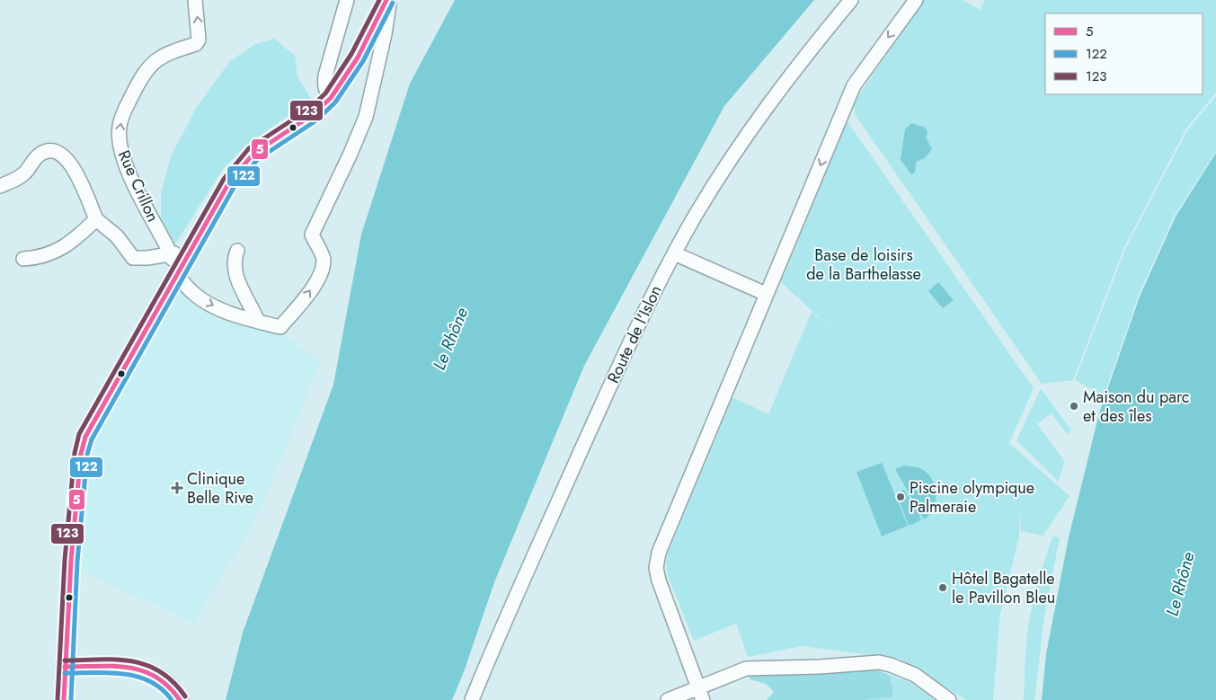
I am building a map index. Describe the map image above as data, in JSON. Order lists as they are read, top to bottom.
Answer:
{
  "streets": {
    "street": ["Rue Crillon", "Route de l'Islon"]
  },
  "one_way": ["Rue Crillon"],
  "water": ["Le Rhône"],
  "parks": ["Base de loisirs de la Barthelasse"],
  "places": {
    "other": ["Maison du parc et des îles", "Piscine olympique Palmeraie", "Hôtel Bagatelle le Pavillon Bleu"],
    "health": ["Clinique Belle Rive"]
  },
  "lines": ["transit line 5", "transit line 123", "transit line 122"],
  "legend": ["5", "122", "123"]
}
